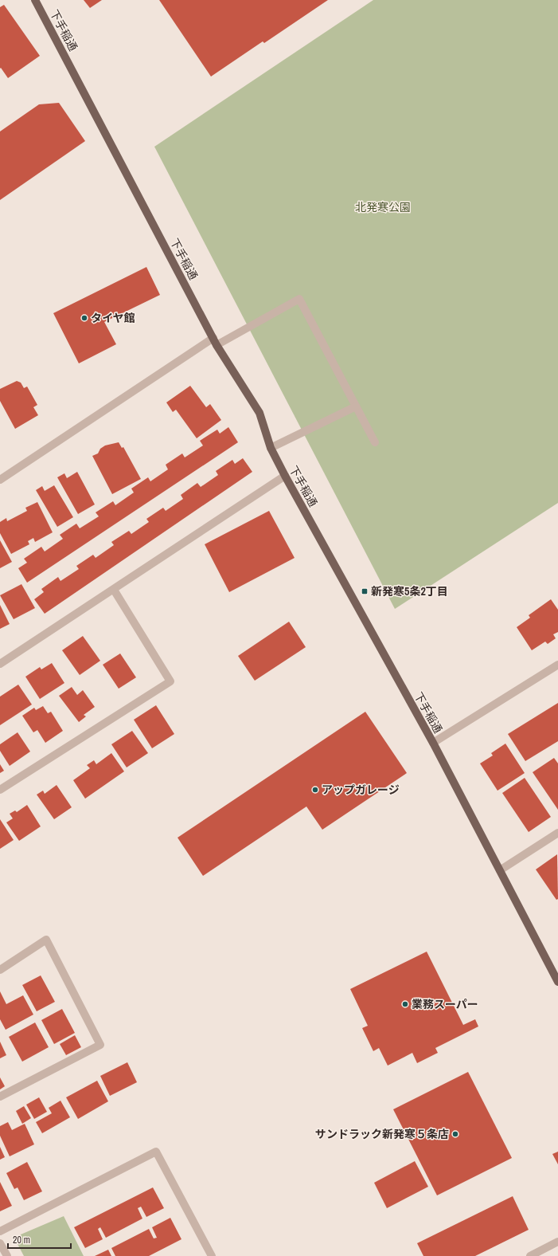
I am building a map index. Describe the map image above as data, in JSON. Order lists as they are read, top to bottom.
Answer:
{
  "streets": {
    "main road": ["下手稲通"]
  },
  "parks": ["北発寒公園"],
  "places": {
    "other": [
      "タイヤ館",
      "アップガレージ",
      "業務スーパー",
      "サンドラック新発寒５条店"
    ],
    "transit": ["新発寒5条2丁目"]
  },
  "scale_bar": "20 m"
}
